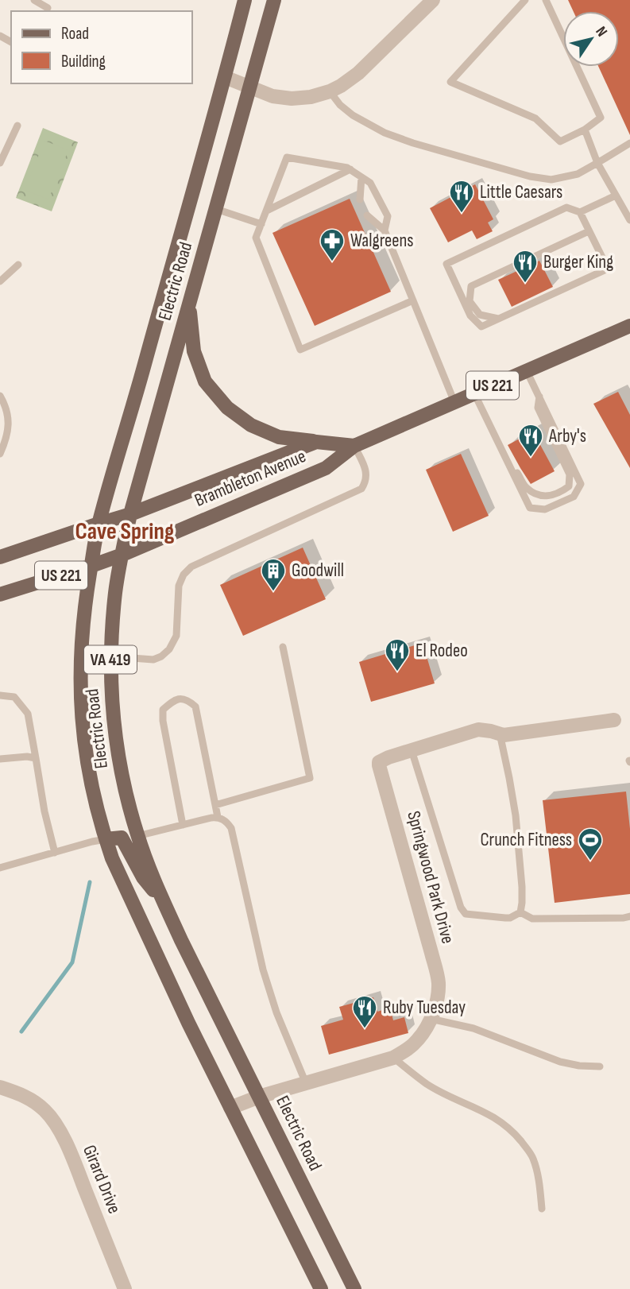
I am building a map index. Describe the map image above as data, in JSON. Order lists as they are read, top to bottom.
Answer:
{
  "streets": {
    "main road": [
      "Electric Road",
      "US 221",
      "Brambleton Avenue",
      "VA 419"
    ],
    "street": ["Springwood Park Drive", "Girard Drive"]
  },
  "crossings": [
    ["Electric Road", "Brambleton Avenue"],
    ["Electric Road", "Springwood Park Drive"]
  ],
  "districts": ["Cave Spring"],
  "places": {
    "restaurant": [
      "Little Caesars",
      "Burger King",
      "Arby's",
      "El Rodeo",
      "Ruby Tuesday"
    ],
    "pharmacy": ["Walgreens"],
    "building": ["Goodwill"],
    "sports": ["Crunch Fitness"]
  },
  "legend": ["Road", "Building"],
  "north": "top right"
}
